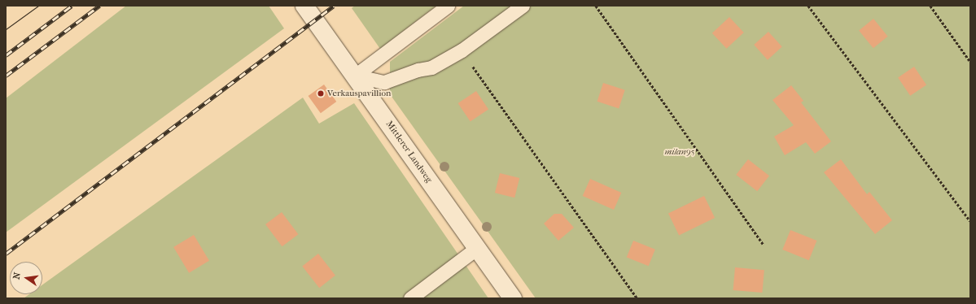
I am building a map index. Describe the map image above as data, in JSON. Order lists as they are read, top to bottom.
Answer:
{
  "streets": {
    "street": ["Mittlerer Landweg"]
  },
  "parks": ["milan95"],
  "places": ["Verkauspavillion"],
  "north": "left"
}
